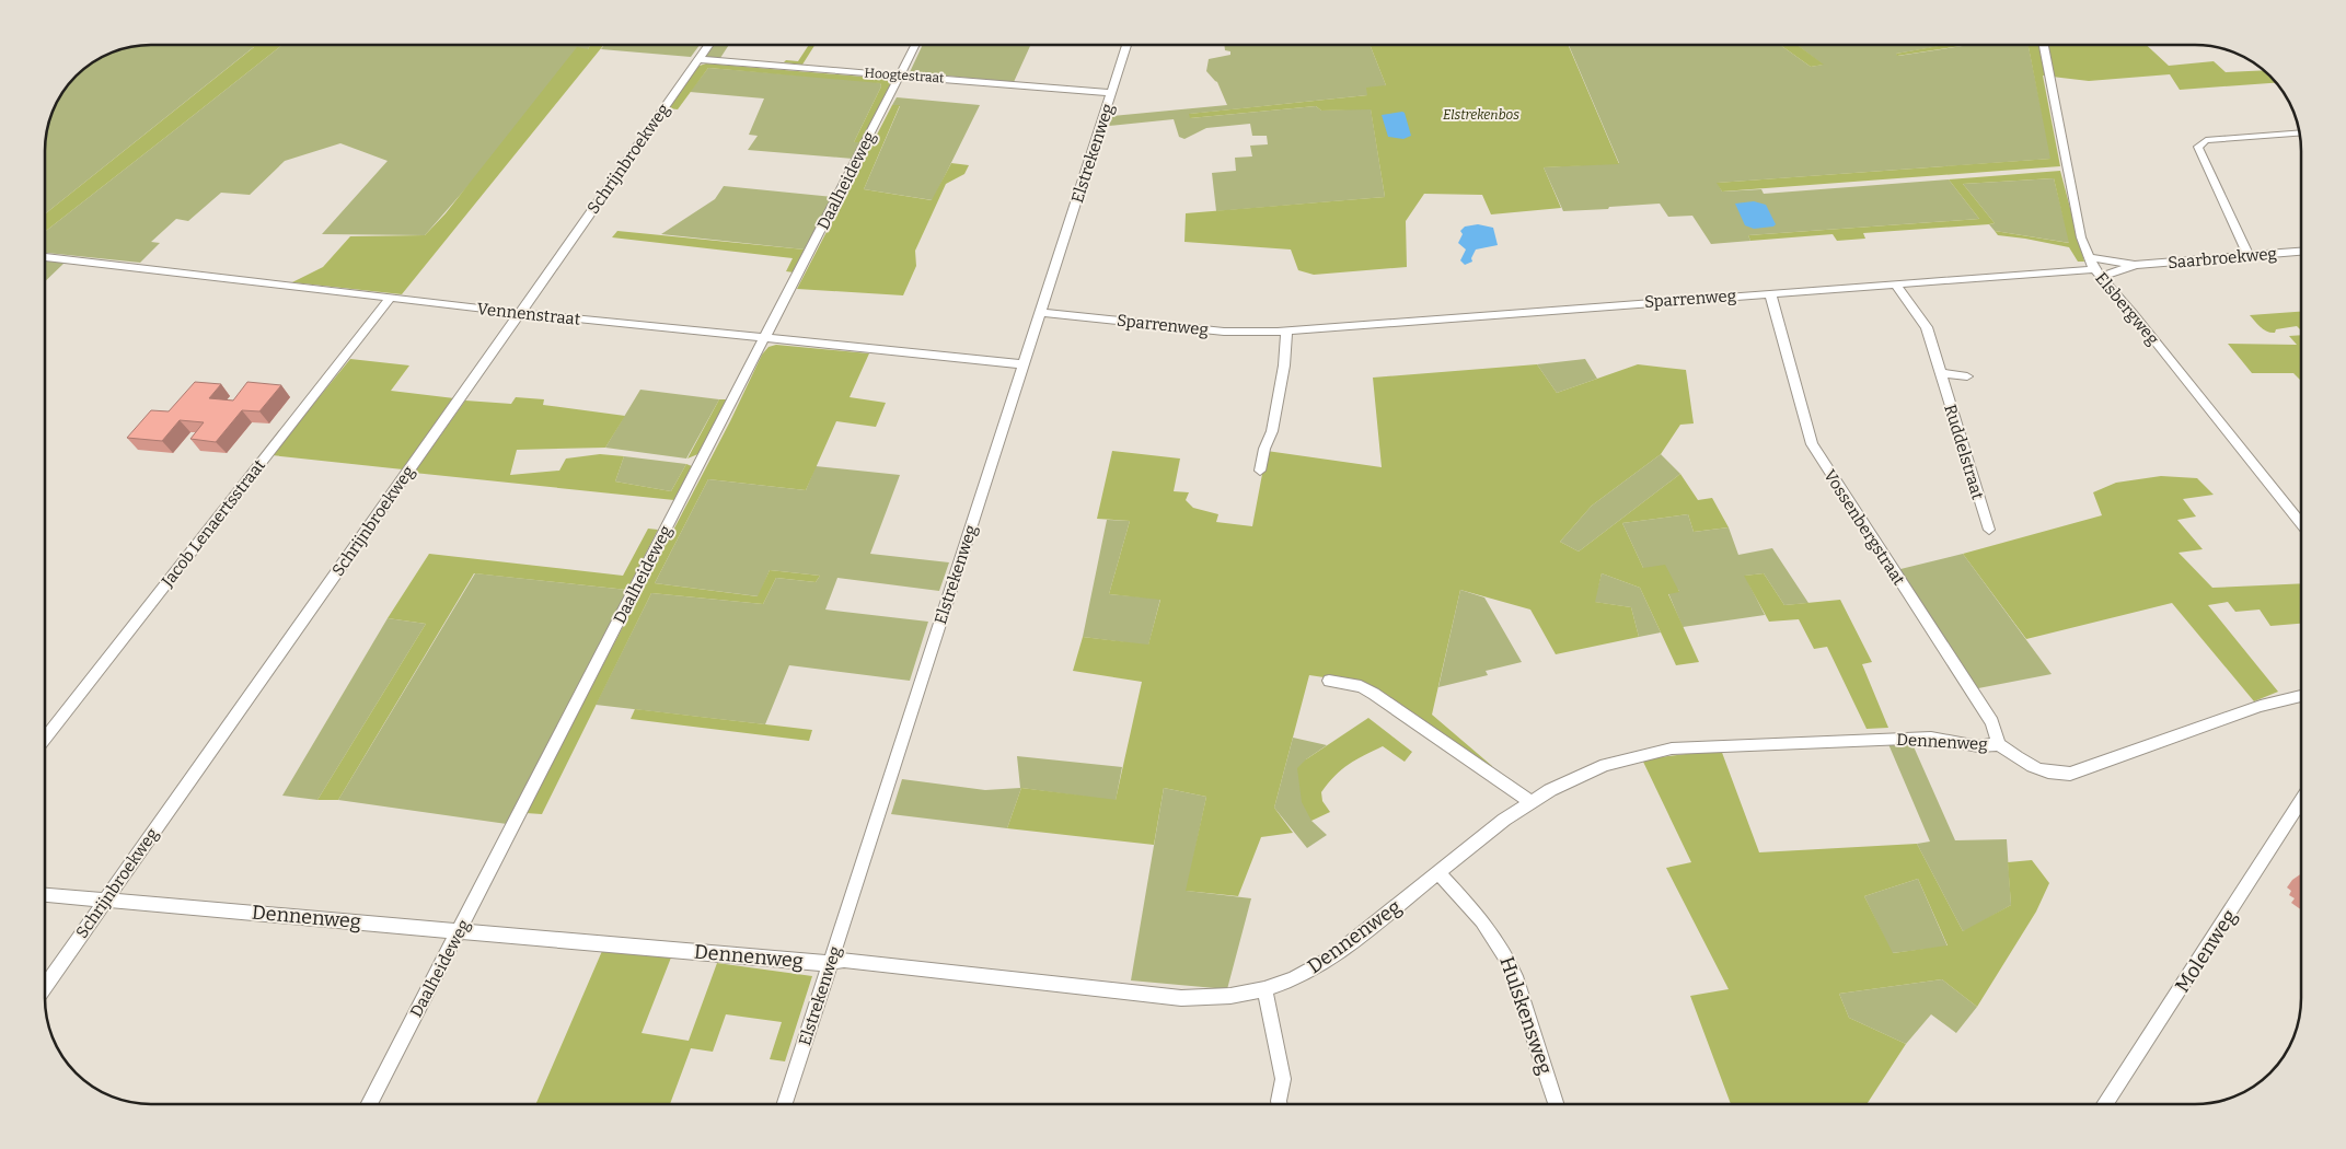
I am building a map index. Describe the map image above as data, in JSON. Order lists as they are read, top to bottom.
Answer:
{
  "streets": {
    "street": [
      "Hoogtestraat",
      "Elstrekenweg",
      "Schrijnbroekweg",
      "Daalheideweg",
      "Saarbroekweg",
      "Sparrenweg",
      "Elsbergweg",
      "Vennenstraat",
      "Ruddelstraat",
      "Jacob Lenaertsstraat",
      "Vossenbergstraat",
      "Dennenweg",
      "Molenweg",
      "Hulskensweg"
    ]
  },
  "crossings": [
    ["Hoogtestraat", "Elstrekenweg"],
    ["Hoogtestraat", "Schrijnbroekweg"],
    ["Hoogtestraat", "Daalheideweg"],
    ["Elstrekenweg", "Sparrenweg"],
    ["Elstrekenweg", "Vennenstraat"],
    ["Elstrekenweg", "Dennenweg"],
    ["Schrijnbroekweg", "Vennenstraat"],
    ["Schrijnbroekweg", "Dennenweg"],
    ["Daalheideweg", "Vennenstraat"],
    ["Daalheideweg", "Dennenweg"],
    ["Saarbroekweg", "Sparrenweg"],
    ["Saarbroekweg", "Elsbergweg"],
    ["Sparrenweg", "Elsbergweg"],
    ["Sparrenweg", "Ruddelstraat"],
    ["Sparrenweg", "Vossenbergstraat"],
    ["Vennenstraat", "Jacob Lenaertsstraat"],
    ["Vossenbergstraat", "Dennenweg"],
    ["Dennenweg", "Hulskensweg"]
  ],
  "parks": ["Elstrekenbos"]
}
